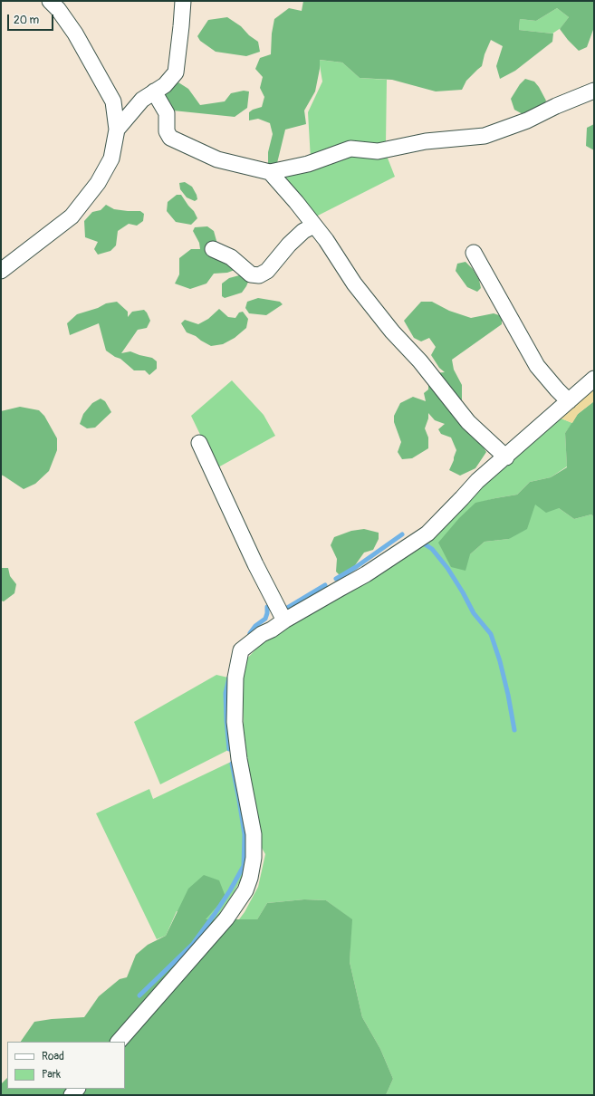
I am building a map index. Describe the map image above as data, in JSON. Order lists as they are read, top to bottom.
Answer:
{
  "legend": ["Road", "Park"],
  "scale_bar": "20 m"
}
